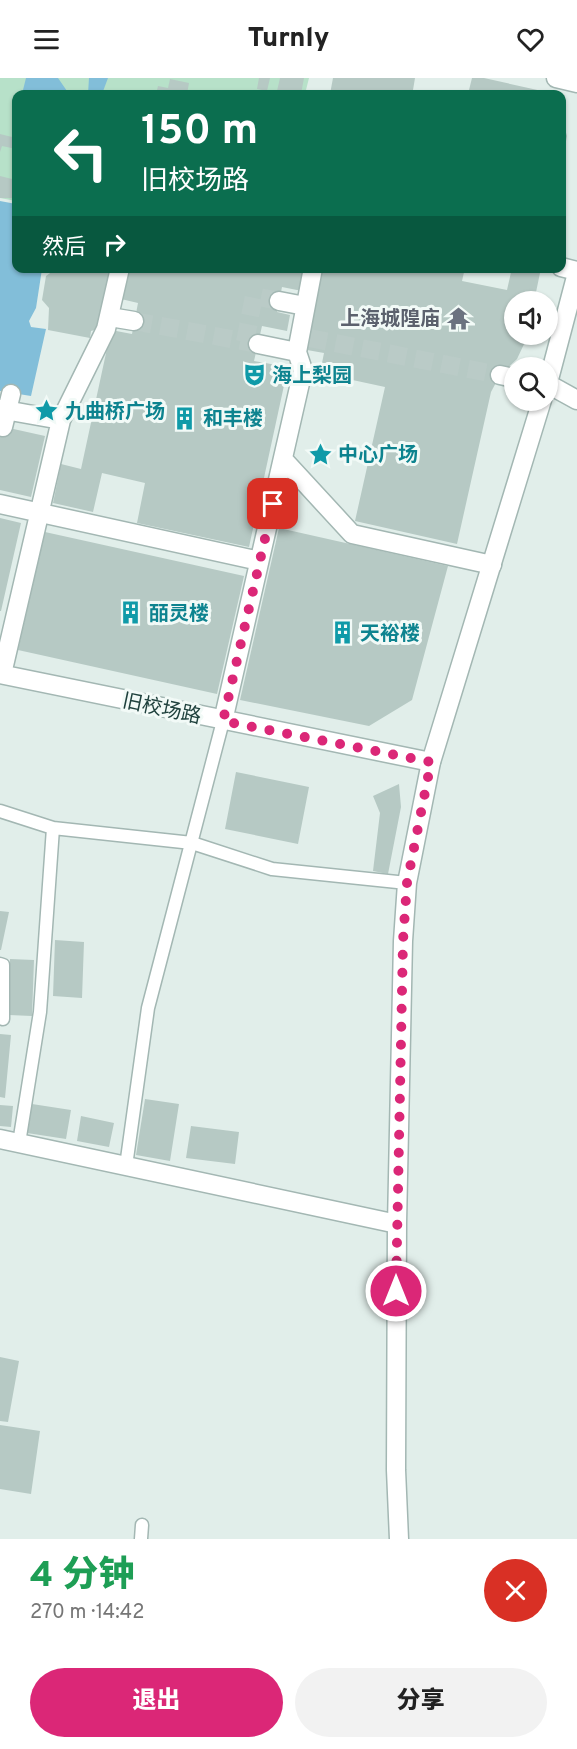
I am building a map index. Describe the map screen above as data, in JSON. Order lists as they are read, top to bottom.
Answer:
{
  "streets": {
    "street": ["旧校场路"]
  },
  "places": {
    "temple": ["上海城隍庙"],
    "theatre": ["海上梨园"],
    "place": ["九曲桥广场", "中心广场"],
    "building": ["和丰楼", "皕灵楼", "天裕楼"]
  },
  "page": {
    "header": "Turnly",
    "turn": ["150 m", "旧校场路"],
    "then": "然后",
    "heading": ["4 分钟", "270 m · 14:42"],
    "buttons": ["退出", "分享"]
  }
}
